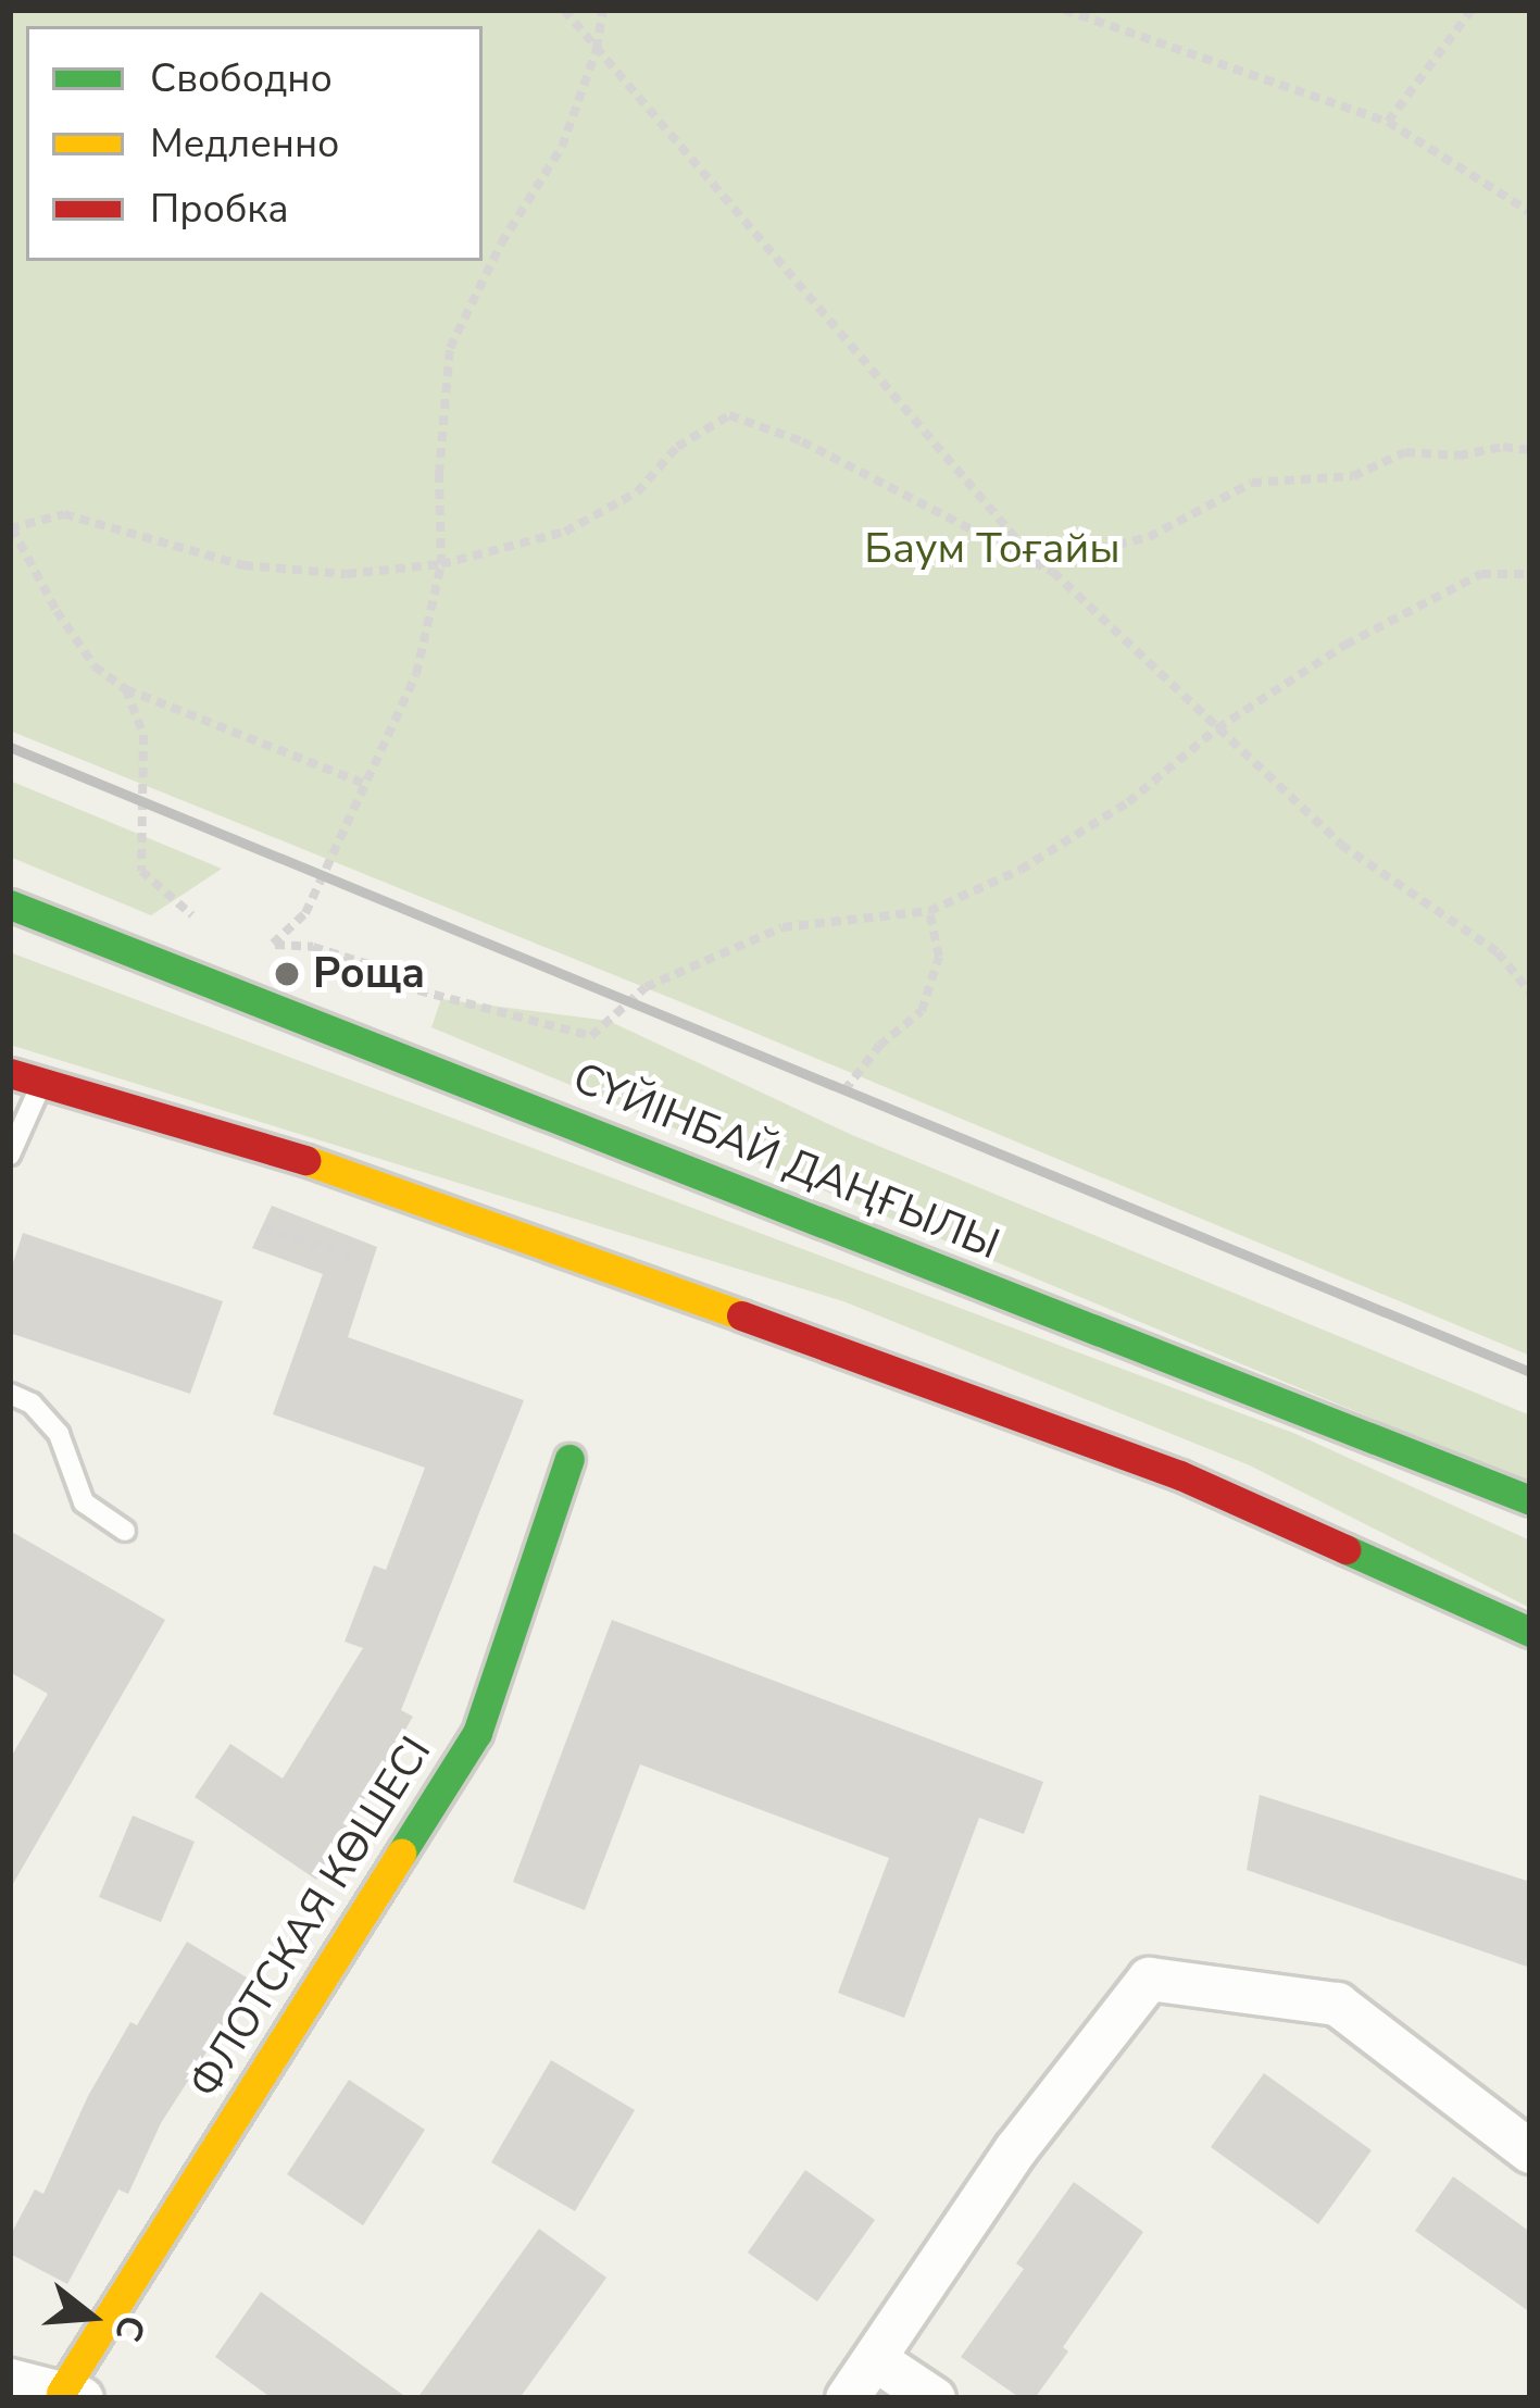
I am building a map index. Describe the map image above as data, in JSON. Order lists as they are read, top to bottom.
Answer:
{
  "streets": {
    "main road": ["СҮЙІНБАЙ ДАҢҒЫЛЫ", "ФЛОТСКАЯ КӨШЕСІ"]
  },
  "parks": ["Баум Тоғайы"],
  "places": ["Роща"],
  "legend": ["Свободно", "Медленно", "Пробка"],
  "north": "right"
}
